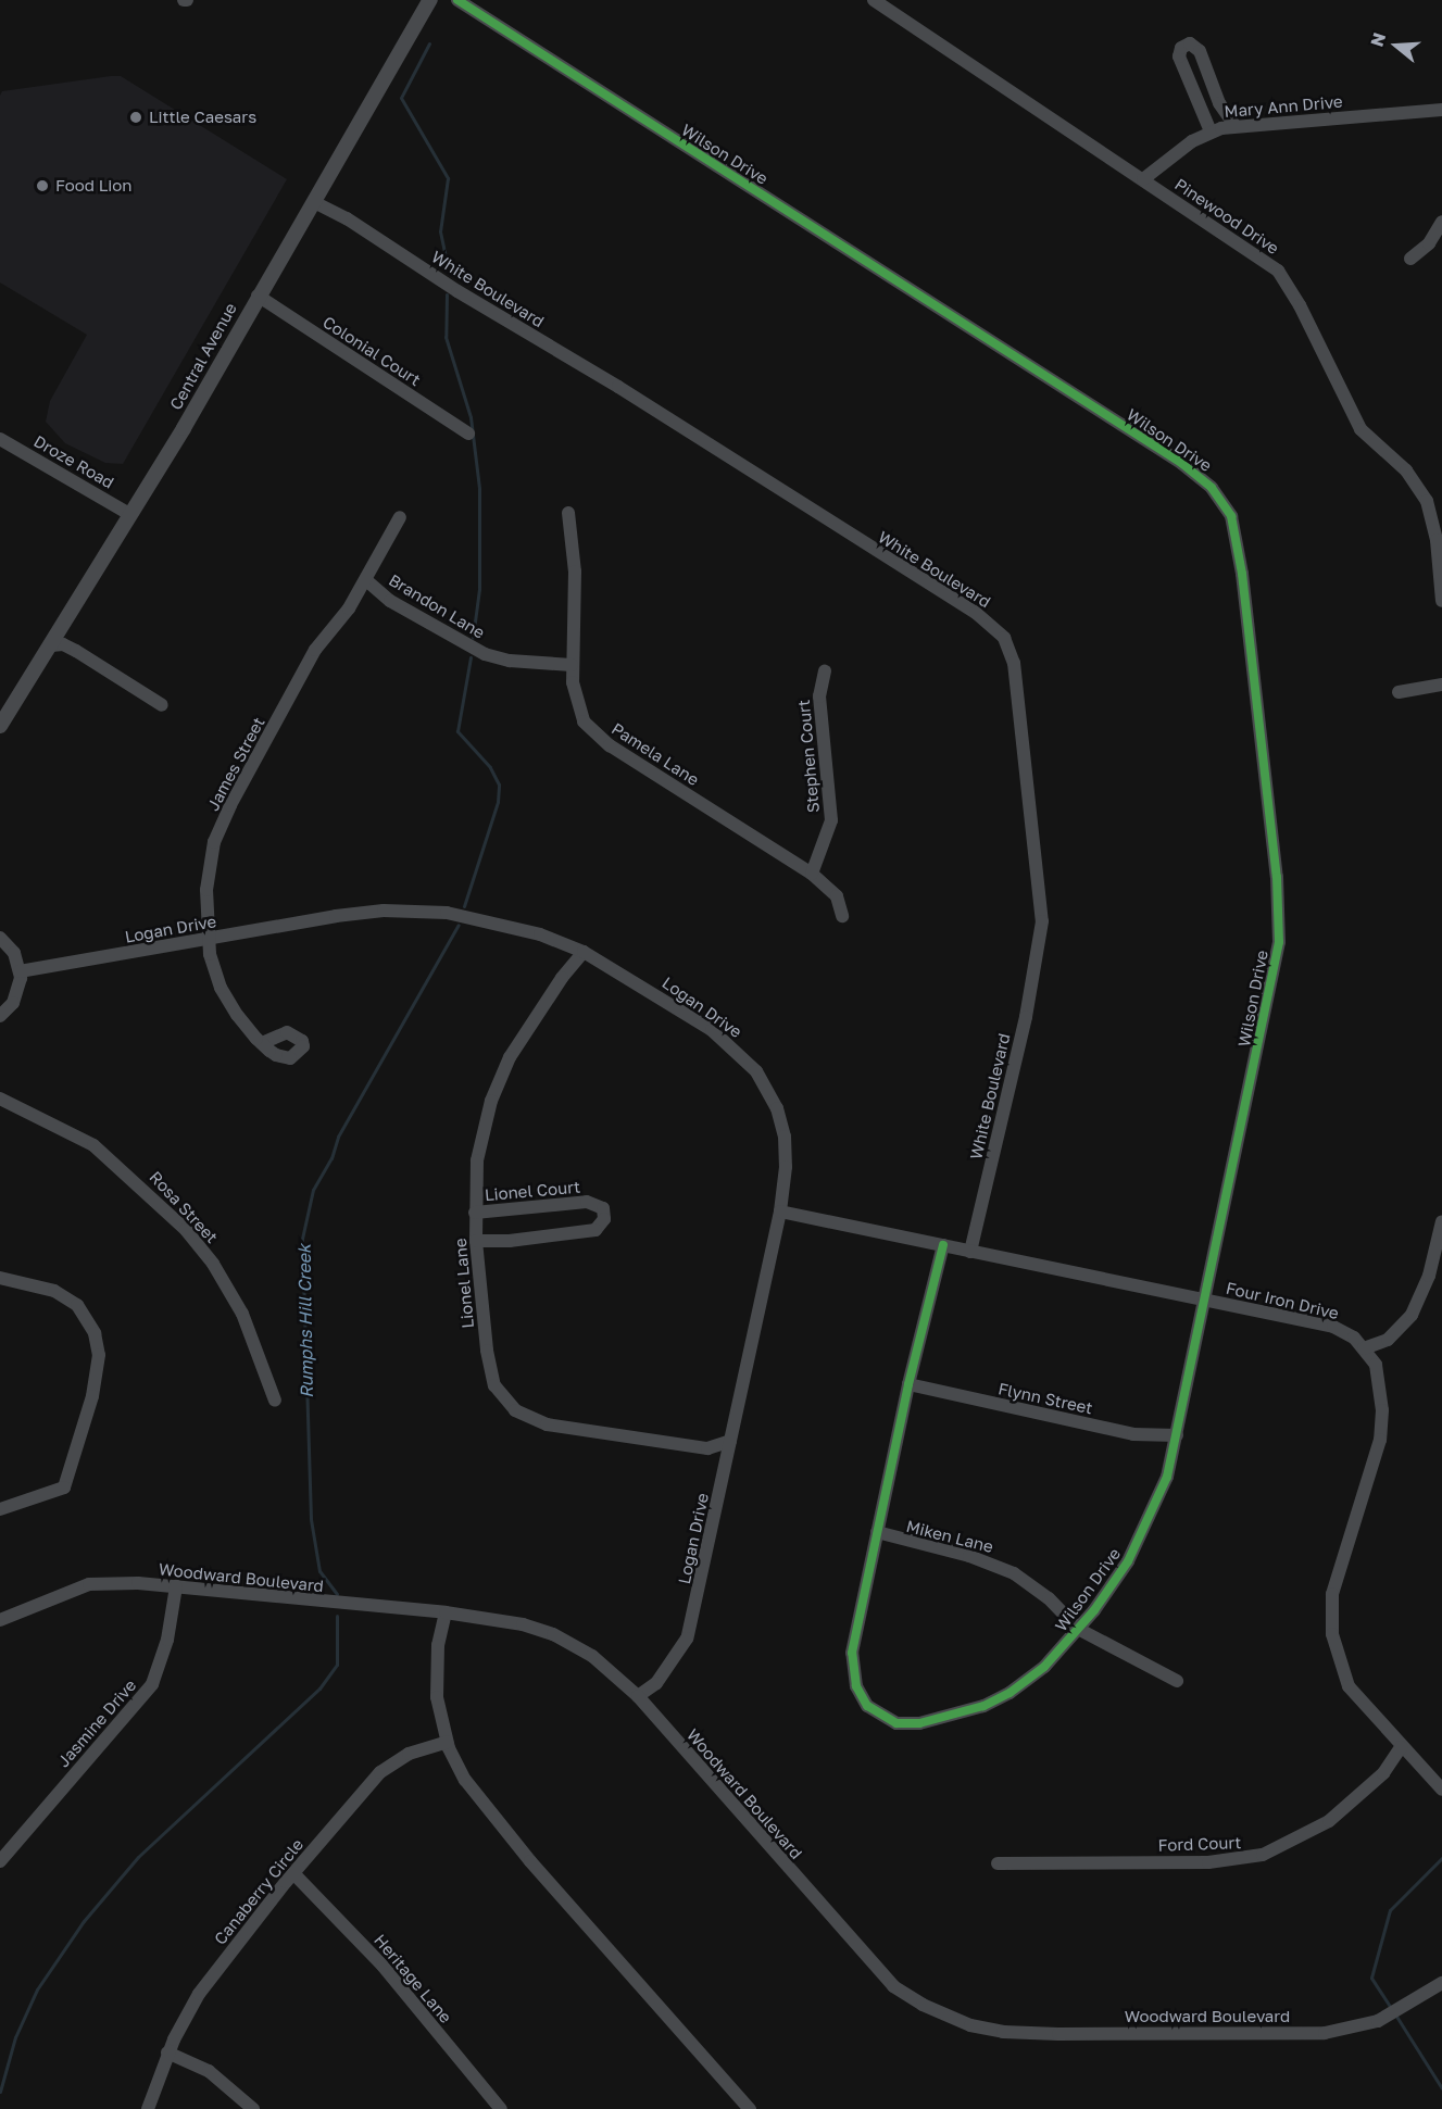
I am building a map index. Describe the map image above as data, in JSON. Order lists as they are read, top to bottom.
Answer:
{
  "streets": {
    "street": [
      "Mary Ann Drive",
      "Wilson Drive",
      "Pinewood Drive",
      "White Boulevard",
      "Colonial Court",
      "Central Avenue",
      "Droze Road",
      "Brandon Lane",
      "Pamela Lane",
      "Stephen Court",
      "James Street",
      "Logan Drive",
      "Lionel Court",
      "Rosa Street",
      "Lionel Lane",
      "Four Iron Drive",
      "Flynn Street",
      "Miken Lane",
      "Woodward Boulevard",
      "Jasmine Drive",
      "Ford Court",
      "Canaberry Circle",
      "Heritage Lane"
    ]
  },
  "crossings": [
    ["Mary Ann Drive", "Pinewood Drive"],
    ["Wilson Drive", "Four Iron Drive"],
    ["Wilson Drive", "Flynn Street"],
    ["Wilson Drive", "Miken Lane"],
    ["White Boulevard", "Central Avenue"],
    ["White Boulevard", "Four Iron Drive"],
    ["Colonial Court", "Central Avenue"],
    ["Central Avenue", "Droze Road"],
    ["Brandon Lane", "Pamela Lane"],
    ["Brandon Lane", "James Street"],
    ["Pamela Lane", "Stephen Court"],
    ["James Street", "Logan Drive"],
    ["Logan Drive", "Lionel Lane"],
    ["Logan Drive", "Four Iron Drive"],
    ["Logan Drive", "Woodward Boulevard"],
    ["Lionel Court", "Lionel Lane"],
    ["Four Iron Drive", "Ford Court"],
    ["Woodward Boulevard", "Jasmine Drive"],
    ["Canaberry Circle", "Heritage Lane"]
  ],
  "water": ["Rumphs Hill Creek"],
  "places": ["Little Caesars", "Food Lion"],
  "north": "left"
}
